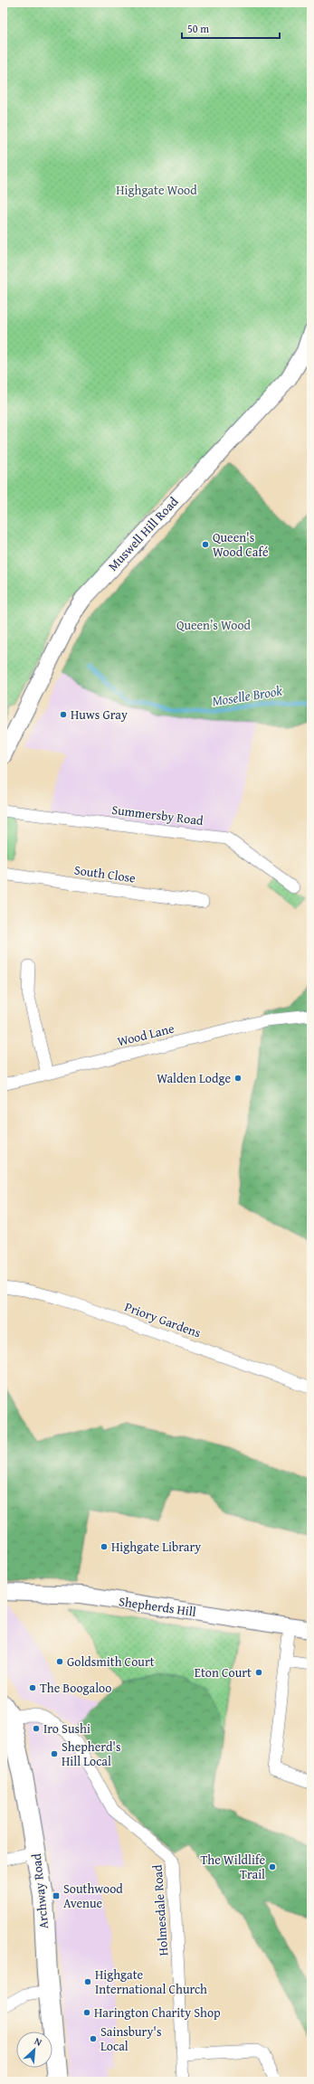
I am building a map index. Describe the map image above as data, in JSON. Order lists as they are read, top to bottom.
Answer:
{
  "streets": {
    "highway": ["Archway Road"],
    "main road": ["Muswell Hill Road", "Shepherds Hill"],
    "street": [
      "Summersby Road",
      "South Close",
      "Wood Lane",
      "Priory Gardens",
      "Holmesdale Road"
    ]
  },
  "crossings": [
    ["Archway Road", "Holmesdale Road"]
  ],
  "water": ["Moselle Brook"],
  "parks": ["Highgate Wood", "Queen’s Wood"],
  "places": {
    "other": [
      "Queen's Wood Café",
      "Huws Gray",
      "Walden Lodge",
      "Highgate Library",
      "Goldsmith Court",
      "Eton Court",
      "The Boogaloo",
      "Iro Sushi",
      "Shepherd's Hill Local",
      "The Wildlife Trail",
      "Highgate International Church",
      "Harington Charity Shop",
      "Sainsbury's Local"
    ],
    "transit": ["Southwood Avenue"]
  },
  "scale_bar": "50 m",
  "north": "top right"
}
